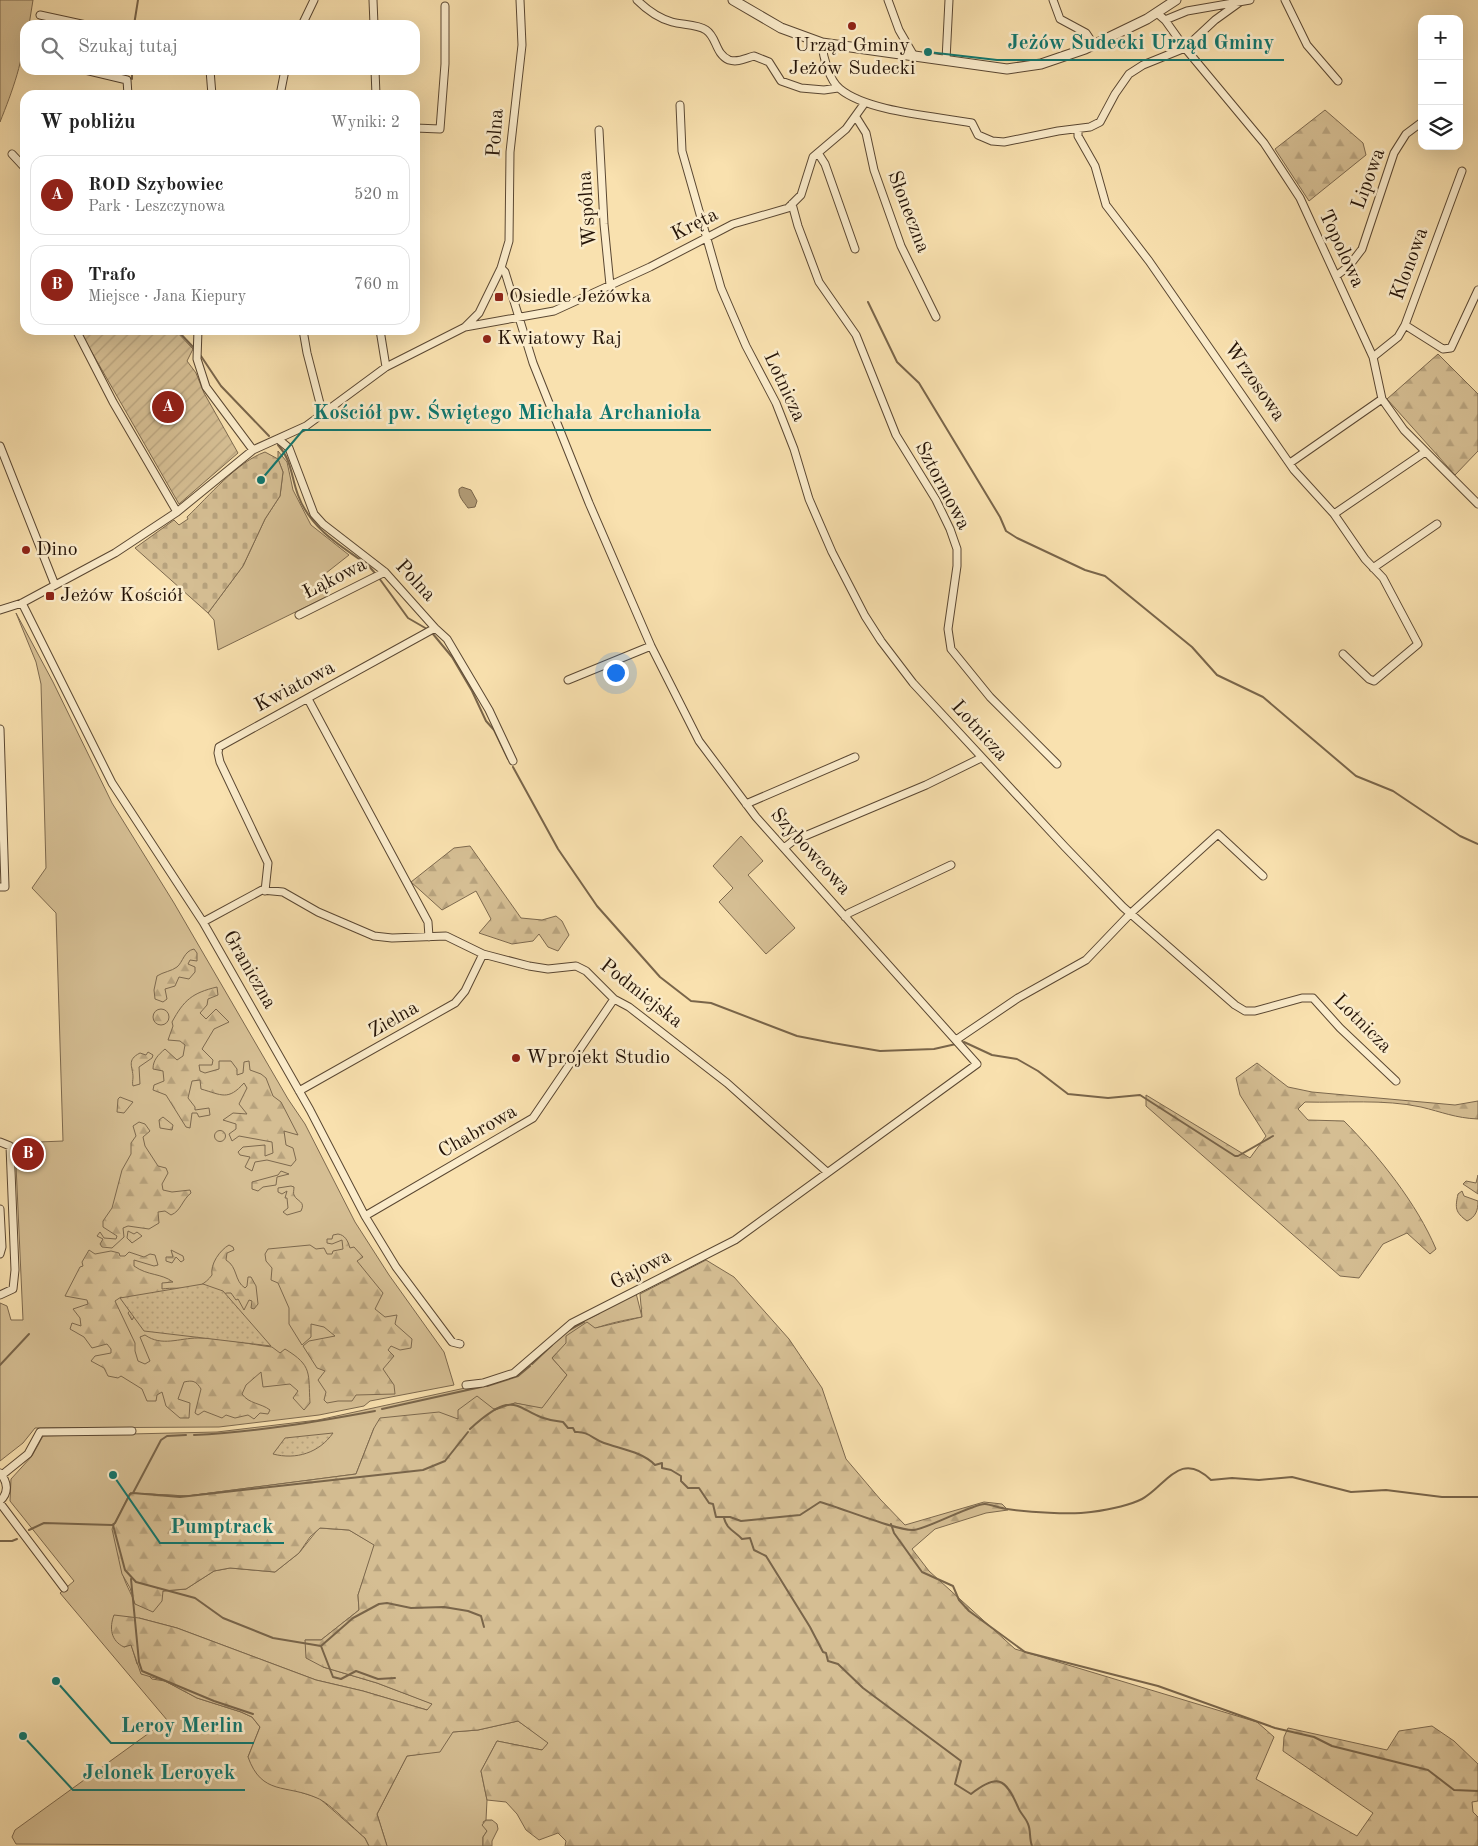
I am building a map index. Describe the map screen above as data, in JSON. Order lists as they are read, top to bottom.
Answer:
{
  "streets": {
    "street": [
      "Polna",
      "Lipowa",
      "Wspólna",
      "Słoneczna",
      "Kręta",
      "Topolowa",
      "Klonowa",
      "Wrzosowa",
      "Lotnicza",
      "Sztormowa",
      "Łąkowa",
      "Kwiatowa",
      "Szybowcowa",
      "Graniczna",
      "Podmiejska",
      "Zielna",
      "Chabrowa",
      "Gajowa"
    ]
  },
  "crossings": [
    ["Polna", "Kręta"],
    ["Polna", "Łąkowa"],
    ["Polna", "Kwiatowa"],
    ["Polna", "Graniczna"],
    ["Lipowa", "Topolowa"],
    ["Wspólna", "Kręta"],
    ["Kręta", "Lotnicza"],
    ["Kręta", "Sztormowa"],
    ["Kręta", "Szybowcowa"],
    ["Topolowa", "Klonowa"],
    ["Kwiatowa", "Podmiejska"],
    ["Szybowcowa", "Podmiejska"],
    ["Szybowcowa", "Gajowa"],
    ["Graniczna", "Zielna"],
    ["Graniczna", "Chabrowa"],
    ["Podmiejska", "Zielna"],
    ["Podmiejska", "Chabrowa"],
    ["Podmiejska", "Gajowa"]
  ],
  "places": {
    "other": [
      "Urząd Gminy Jeżów Sudecki",
      "Jeżów Sudecki Urząd Gminy",
      "Kwiatowy Raj",
      "Kościół pw. Świętego Michała Archanioła",
      "Dino",
      "Wprojekt Studio",
      "Pumptrack",
      "Leroy Merlin",
      "Jelonek Leroyek"
    ],
    "transit": ["Osiedle Jeżówka", "Jeżów Kościół"]
  },
  "page": {
    "map_buttons": ["+", "−"],
    "search": "Szukaj tutaj",
    "heading": ["W pobliżu", "Wyniki: 2"],
    "list": [
      {
        "mark": "A",
        "name": "ROD Szybowiec",
        "note": "Park · Leszczynowa",
        "value": "520 m"
      },
      {
        "mark": "B",
        "name": "Trafo",
        "note": "Miejsce · Jana Kiepury",
        "value": "760 m"
      }
    ],
    "pins": ["A", "B"]
  }
}
